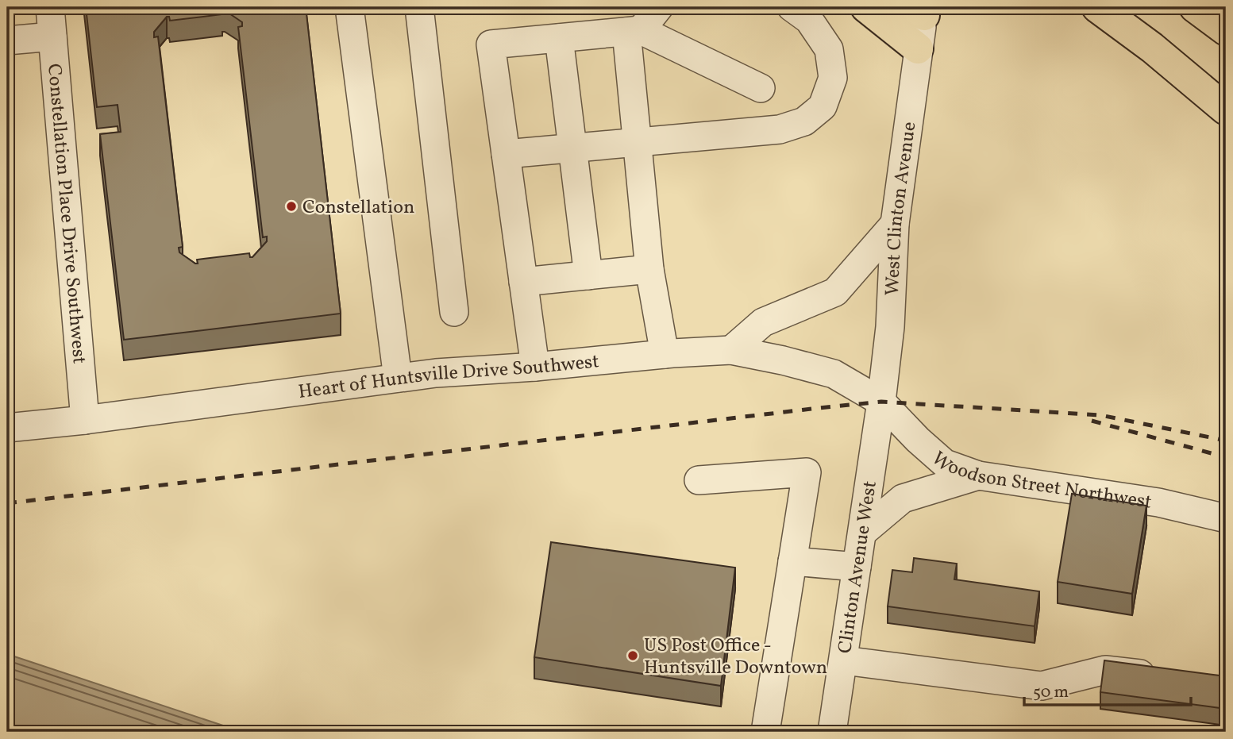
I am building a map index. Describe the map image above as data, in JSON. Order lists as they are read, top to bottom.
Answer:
{
  "streets": {
    "street": [
      "West Clinton Avenue",
      "Constellation Place Drive Southwest",
      "Heart of Huntsville Drive Southwest",
      "Woodson Street Northwest",
      "Clinton Avenue West"
    ]
  },
  "crossings": [
    ["West Clinton Avenue", "Heart of Huntsville Drive Southwest"],
    ["West Clinton Avenue", "Woodson Street Northwest"],
    ["West Clinton Avenue", "Clinton Avenue West"],
    ["Constellation Place Drive Southwest", "Heart of Huntsville Drive Southwest"],
    ["Heart of Huntsville Drive Southwest", "Woodson Street Northwest"],
    ["Heart of Huntsville Drive Southwest", "Clinton Avenue West"],
    ["Woodson Street Northwest", "Clinton Avenue West"]
  ],
  "places": ["Constellation", "US Post Office - Huntsville Downtown"],
  "scale_bar": "50 m"
}
